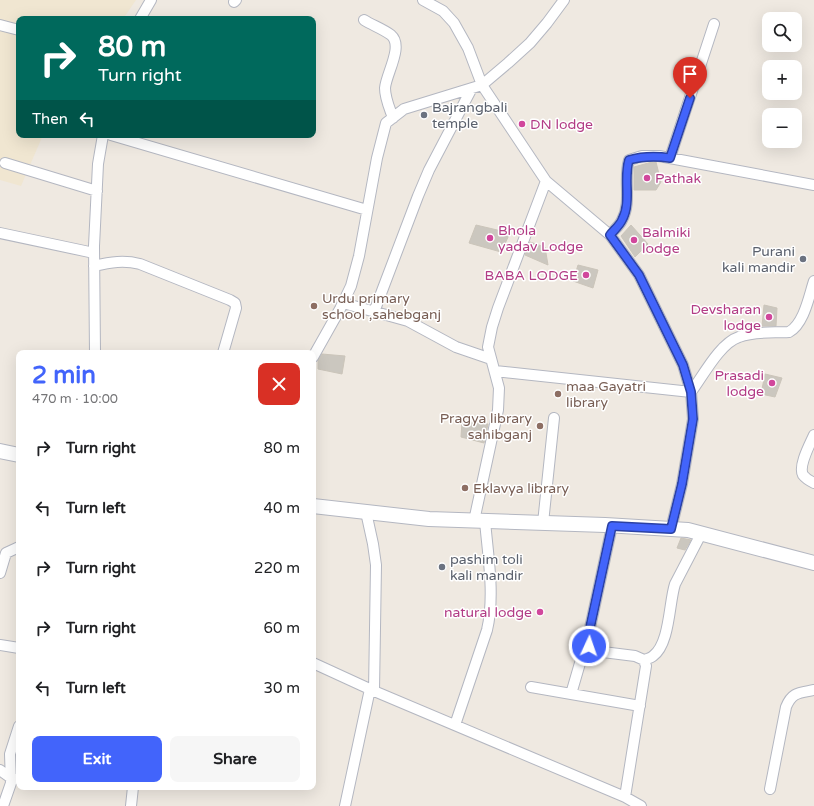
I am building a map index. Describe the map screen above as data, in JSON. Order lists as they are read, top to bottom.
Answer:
{
  "places": [
    "Bajrangbali temple",
    "DN lodge",
    "Pathak",
    "Bhola yadav Lodge",
    "Balmiki lodge",
    "Purani kali mandir",
    "BABA LODGE",
    "Urdu primary school ,sahebganj",
    "Devsharan lodge",
    "Prasadi lodge",
    "maa Gayatri library",
    "Pragya library sahibganj",
    "Eklavya library",
    "pashim toli kali mandir",
    "natural lodge"
  ],
  "page": {
    "map_buttons": ["+", "−"],
    "turn": ["80 m", "Turn right"],
    "then": "Then",
    "heading": ["2 min", "470 m · 10:00"],
    "list": [
      {
        "name": "Turn right",
        "value": "80 m"
      },
      {
        "name": "Turn left",
        "value": "40 m"
      },
      {
        "name": "Turn right",
        "value": "220 m"
      },
      {
        "name": "Turn right",
        "value": "60 m"
      },
      {
        "name": "Turn left",
        "value": "30 m"
      }
    ],
    "buttons": ["Exit", "Share"]
  }
}
